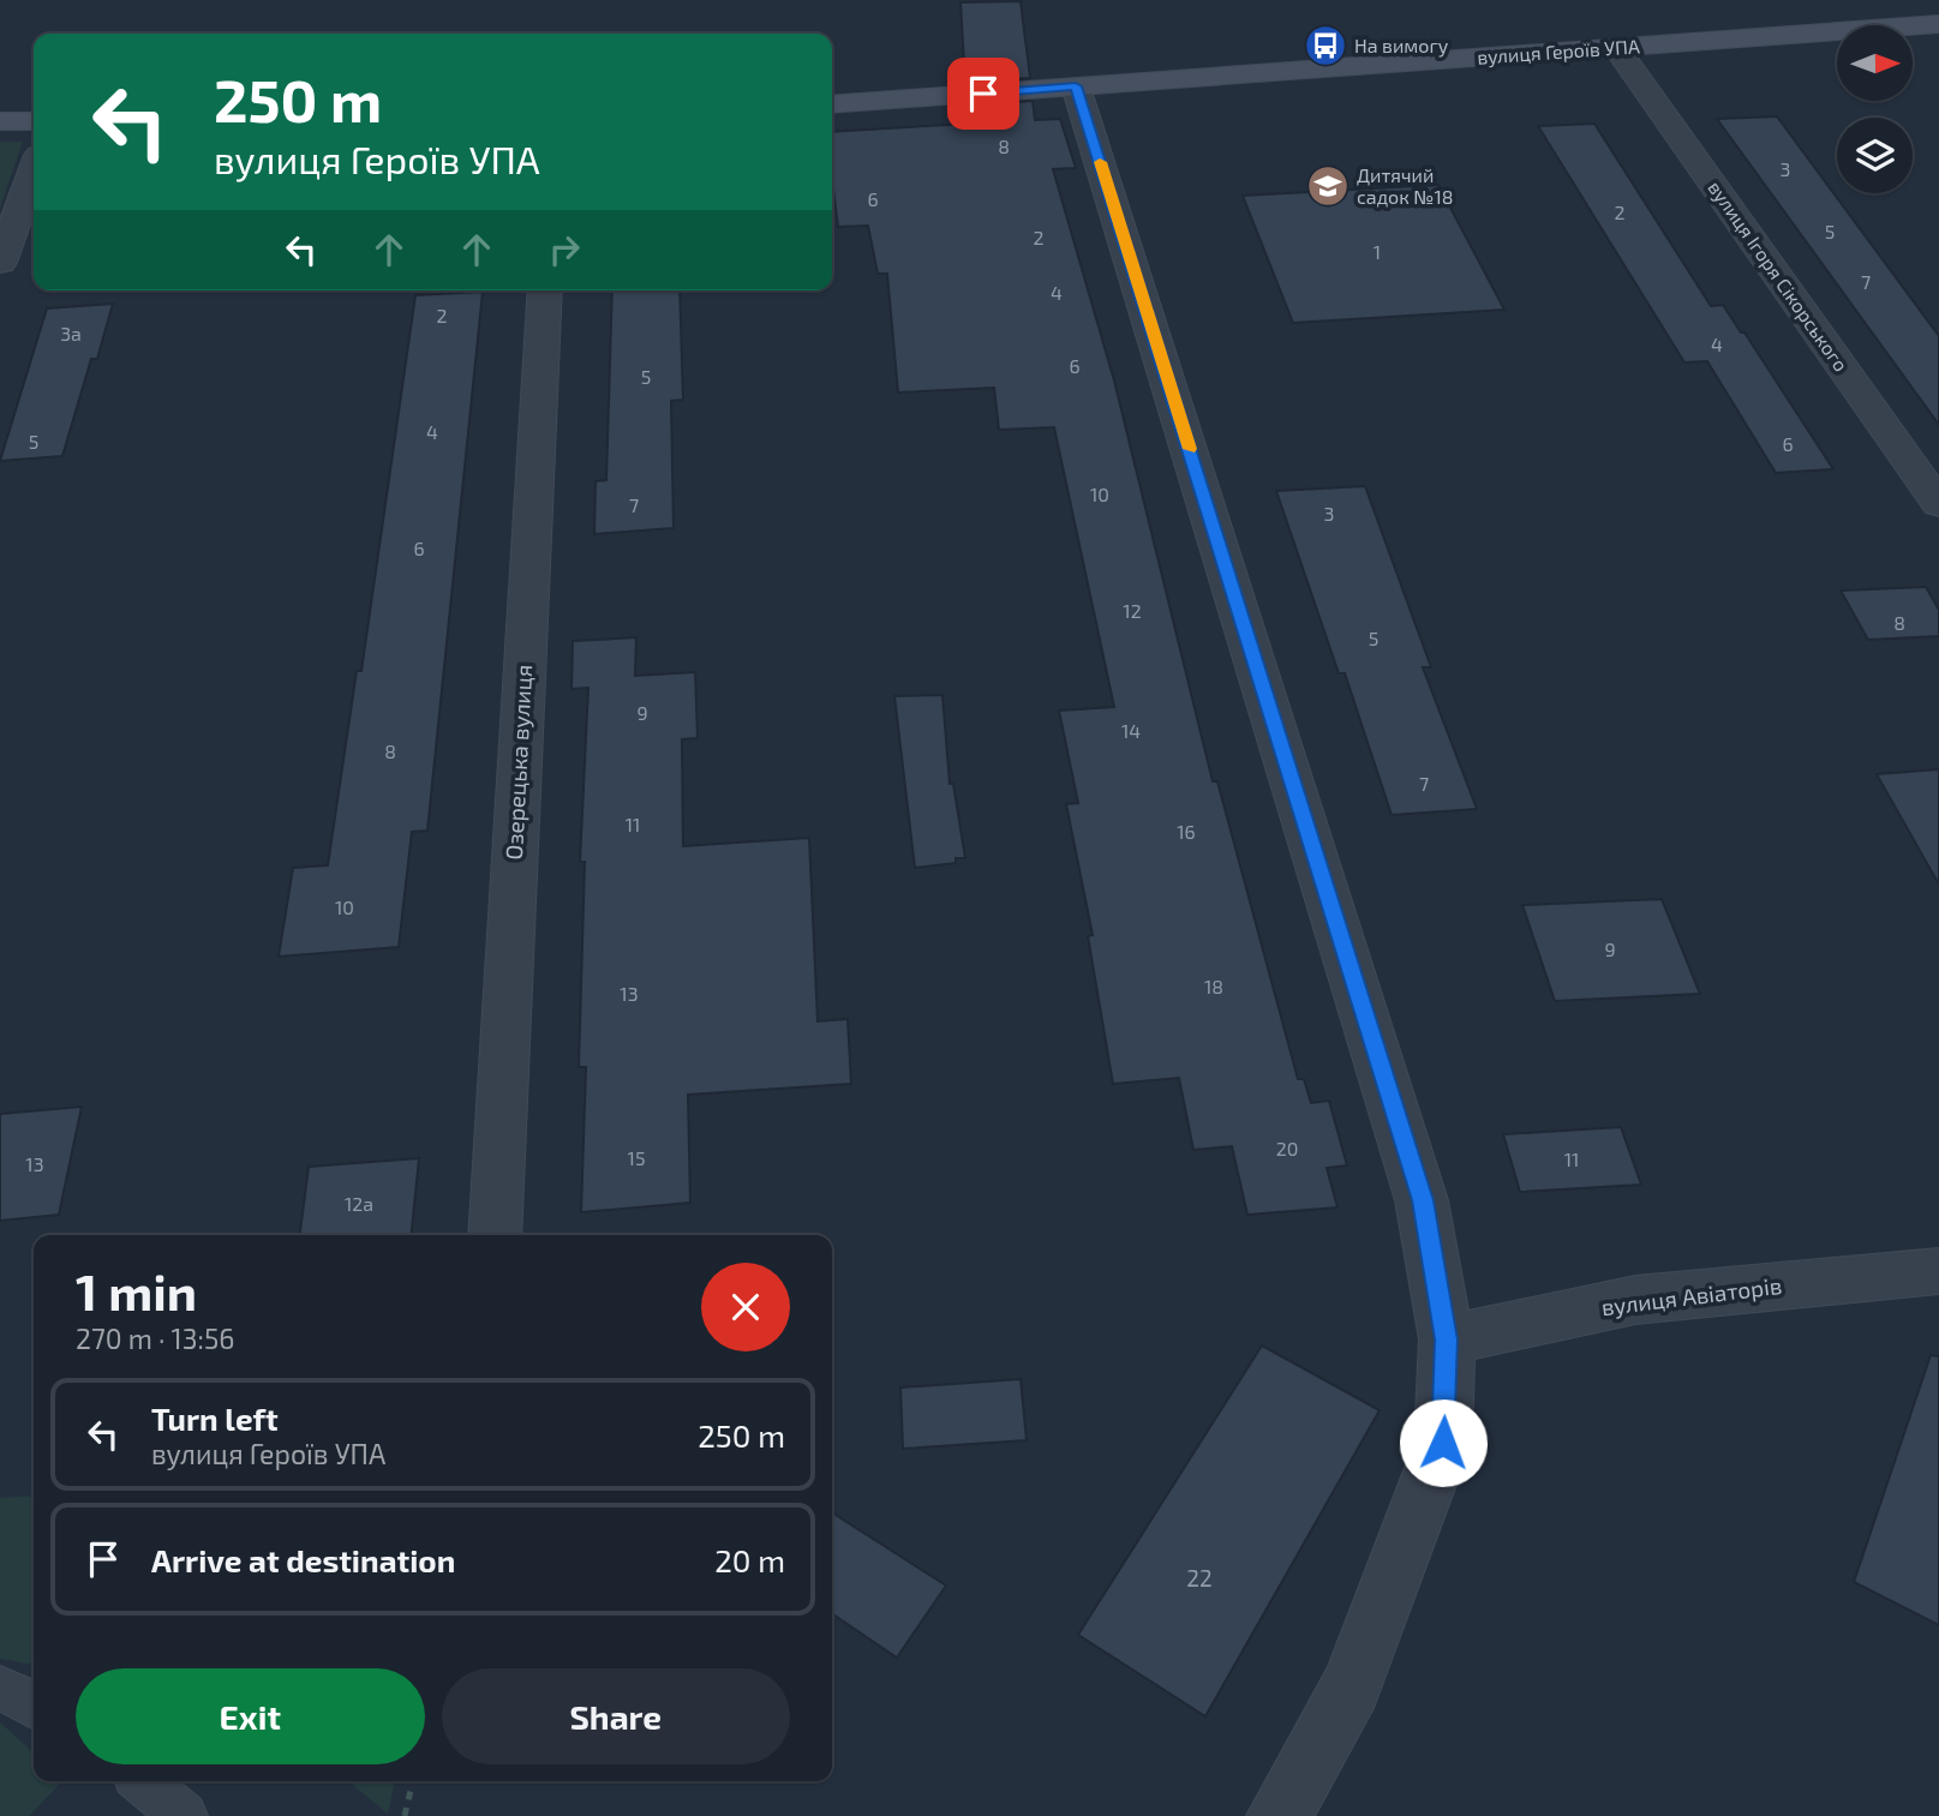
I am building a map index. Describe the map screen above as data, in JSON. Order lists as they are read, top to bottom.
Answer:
{
  "streets": {
    "street": [
      "вулиця Героїв УПА",
      "вулиця Ігоря Сікорського",
      "Озерецька вулиця",
      "вулиця Авіаторів"
    ]
  },
  "crossings": [
    ["вулиця Героїв УПА", "вулиця Ігоря Сікорського"]
  ],
  "places": {
    "bus stop": ["На вимогу"],
    "school or university": ["Дитячий садок №18"]
  },
  "house_numbers": [
    "8",
    "3",
    "6",
    "2",
    "5",
    "2",
    "1",
    "7",
    "4",
    "2",
    "3а",
    "4",
    "6",
    "5",
    "4",
    "5",
    "6",
    "10",
    "7",
    "3",
    "6",
    "12",
    "8",
    "5",
    "9",
    "14",
    "8",
    "7",
    "11",
    "16",
    "10",
    "9",
    "18",
    "13",
    "20",
    "15",
    "11",
    "13",
    "12а",
    "22"
  ],
  "north": "right",
  "page": {
    "turn": ["250 m", "вулиця Героїв УПА"],
    "heading": ["1 min", "270 m · 13:56"],
    "list": [
      {
        "name": "Turn left",
        "note": "вулиця Героїв УПА",
        "value": "250 m"
      },
      {
        "name": "Arrive at destination",
        "value": "20 m"
      }
    ],
    "buttons": ["Exit", "Share"]
  }
}
